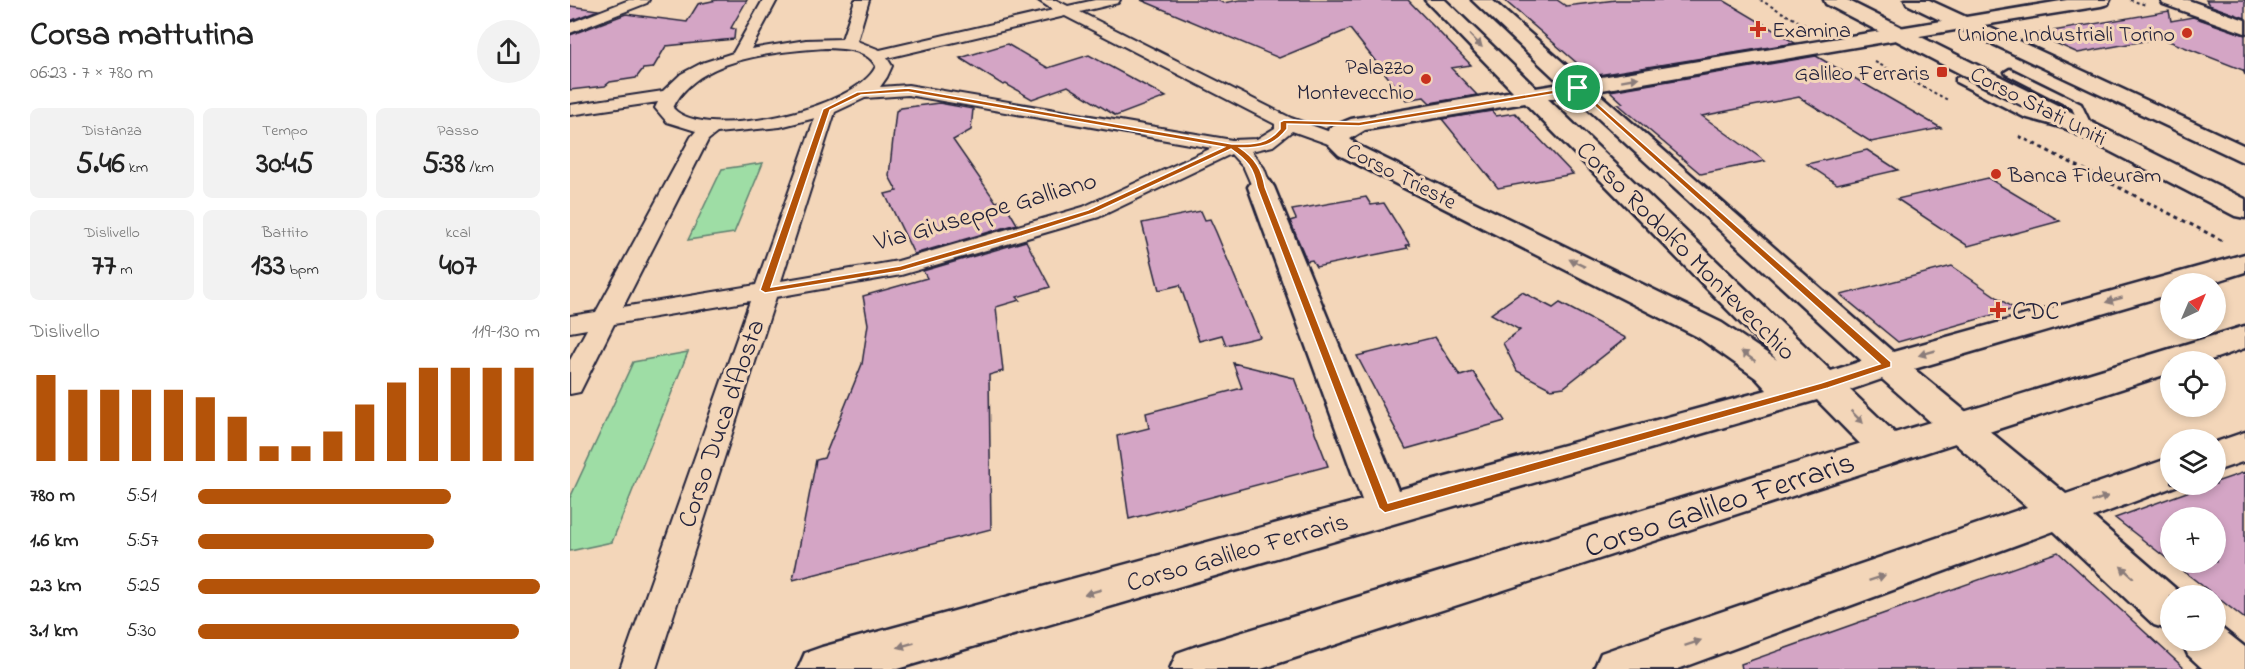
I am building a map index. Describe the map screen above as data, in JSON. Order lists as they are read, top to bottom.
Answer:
{
  "streets": {
    "street": [
      "Corso Stati Uniti",
      "Corso Trieste",
      "Via Giuseppe Galliano",
      "Corso Rodolfo Montevecchio",
      "Corso Duca d'Aosta",
      "Corso Galileo Ferraris"
    ]
  },
  "crossings": [
    ["Corso Trieste", "Via Giuseppe Galliano"],
    ["Corso Trieste", "Corso Rodolfo Montevecchio"],
    ["Corso Trieste", "Corso Galileo Ferraris"],
    ["Via Giuseppe Galliano", "Corso Duca d'Aosta"],
    ["Corso Rodolfo Montevecchio", "Corso Galileo Ferraris"]
  ],
  "one_way": ["Corso Trieste"],
  "places": {
    "health": ["Examina", "CDC"],
    "other": ["Unione Industriali Torino", "Palazzo Montevecchio", "Banca Fideuram"],
    "transit": ["Galileo Ferraris"]
  },
  "north": "top right",
  "page": {
    "heading": ["Corsa mattutina", "06:23 · 7 × 780 m"],
    "stats": [
      ["Distanza", "5.46 km"],
      ["Tempo", "30:45"],
      ["Passo", "5:38 /km"],
      ["Dislivello", "77 m"],
      ["Battito", "133 bpm"],
      ["kcal", "407"]
    ],
    "map_buttons": ["+", "−"],
    "chart": ["Dislivello", "119–130 m"],
    "list": [
      {
        "name": "780 m",
        "note": "5:51"
      },
      {
        "name": "1.6 km",
        "note": "5:57"
      },
      {
        "name": "2.3 km",
        "note": "5:25"
      },
      {
        "name": "3.1 km",
        "note": "5:30"
      }
    ]
  }
}
